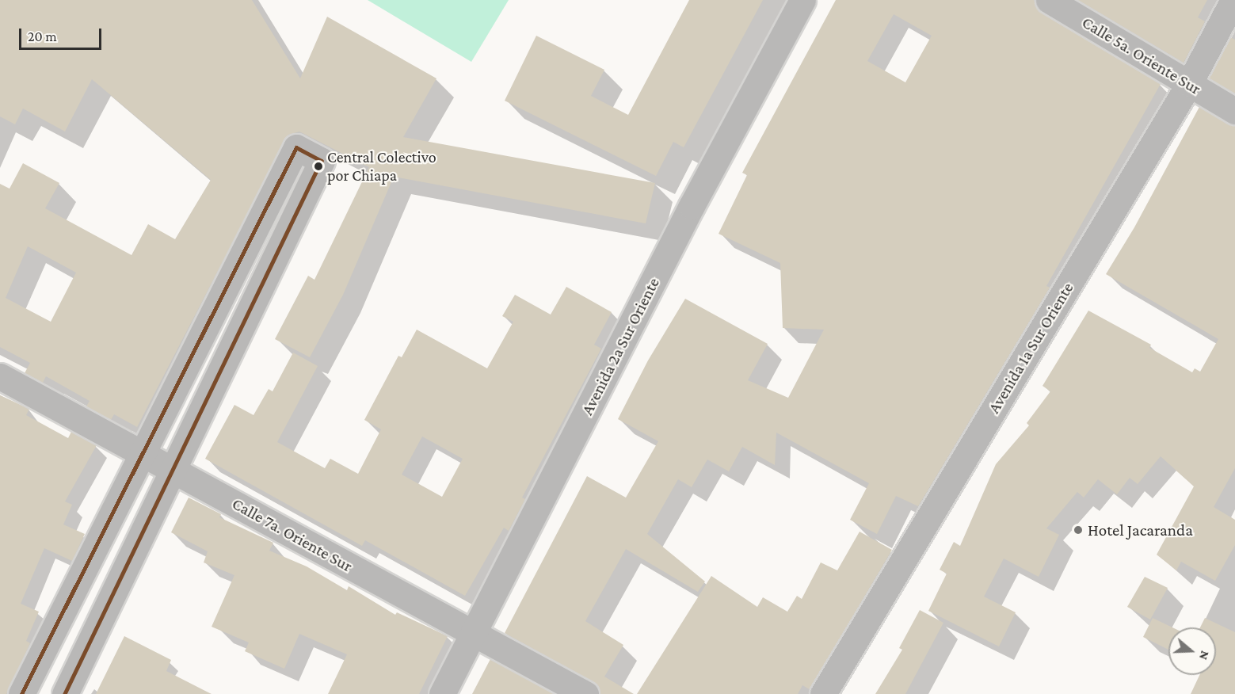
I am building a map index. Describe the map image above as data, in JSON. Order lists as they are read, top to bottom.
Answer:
{
  "streets": {
    "street": [
      "Calle 5a. Oriente Sur",
      "Avenida 2a Sur Oriente",
      "Avenida 1a Sur Oriente",
      "Calle 7a. Oriente Sur"
    ]
  },
  "crossings": [
    ["Calle 5a. Oriente Sur", "Avenida 1a Sur Oriente"],
    ["Avenida 2a Sur Oriente", "Calle 7a. Oriente Sur"]
  ],
  "places": ["Central Colectivo por Chiapa", "Hotel Jacaranda"],
  "scale_bar": "20 m",
  "north": "right"
}
